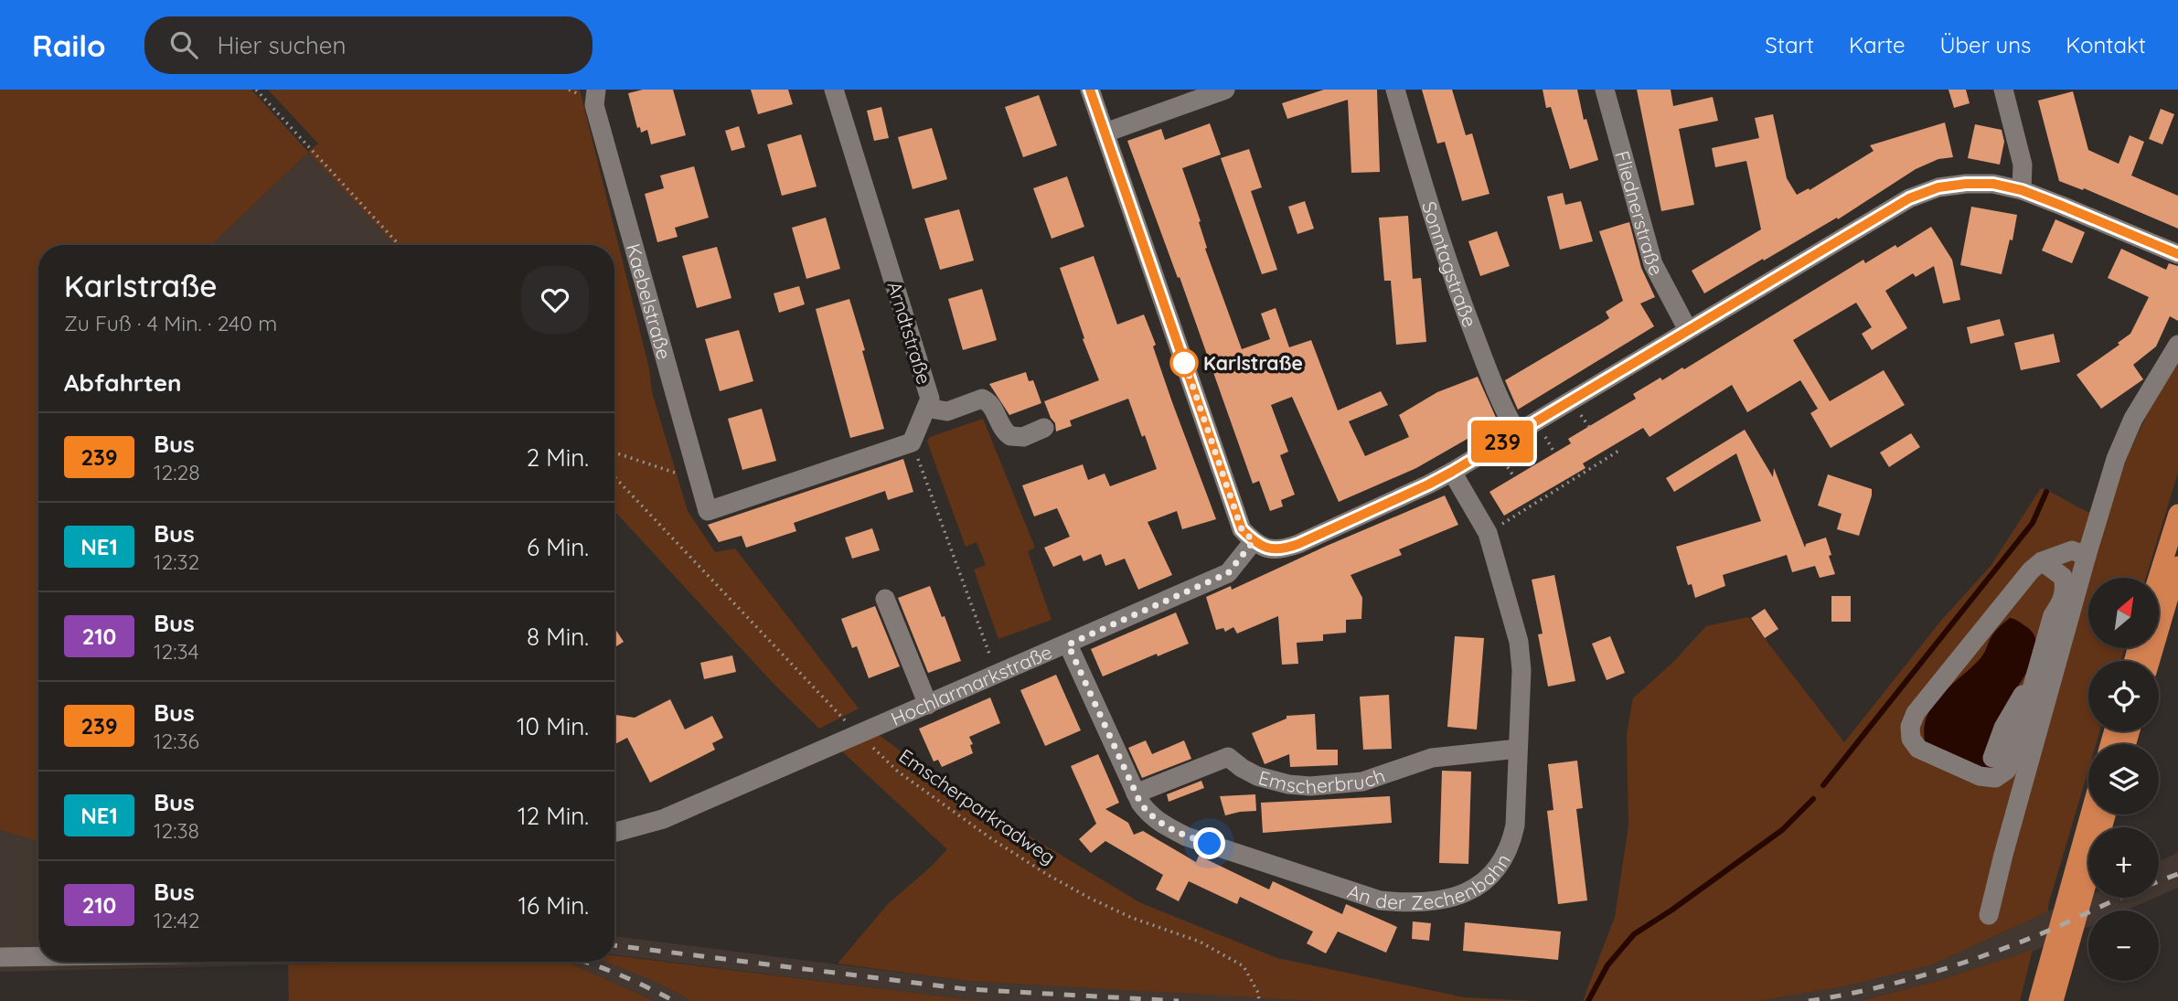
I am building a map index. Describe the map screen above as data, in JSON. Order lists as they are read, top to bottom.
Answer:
{
  "streets": {
    "street": [
      "Fliednerstraße",
      "Sonntagstraße",
      "Kaebelstraße",
      "Arndtstraße",
      "Hochlarmarkstraße",
      "Emscherbruch",
      "An der Zechenbahn"
    ],
    "path": ["Emscherparkradweg"]
  },
  "crossings": [
    ["Kaebelstraße", "Arndtstraße"],
    ["Hochlarmarkstraße", "Emscherparkradweg"],
    ["Hochlarmarkstraße", "An der Zechenbahn"],
    ["Emscherbruch", "An der Zechenbahn"]
  ],
  "places": ["Karlstraße"],
  "lines": ["bus line 239"],
  "north": "top right",
  "page": {
    "header": "Railo",
    "search": "Hier suchen",
    "nav": [
      "Start",
      "Karte",
      "Über uns",
      "Kontakt"
    ],
    "on_map": "239",
    "heading": [
      ["Karlstraße", "Zu Fuß · 4 Min. · 240 m"],
      "Abfahrten"
    ],
    "list": [
      {
        "mark": "239",
        "name": "Bus",
        "note": "12:28",
        "value": "2 Min."
      },
      {
        "mark": "NE1",
        "name": "Bus",
        "note": "12:32",
        "value": "6 Min."
      },
      {
        "mark": "210",
        "name": "Bus",
        "note": "12:34",
        "value": "8 Min."
      },
      {
        "mark": "239",
        "name": "Bus",
        "note": "12:36",
        "value": "10 Min."
      },
      {
        "mark": "NE1",
        "name": "Bus",
        "note": "12:38",
        "value": "12 Min."
      },
      {
        "mark": "210",
        "name": "Bus",
        "note": "12:42",
        "value": "16 Min."
      }
    ],
    "map_buttons": ["+", "−"]
  }
}
